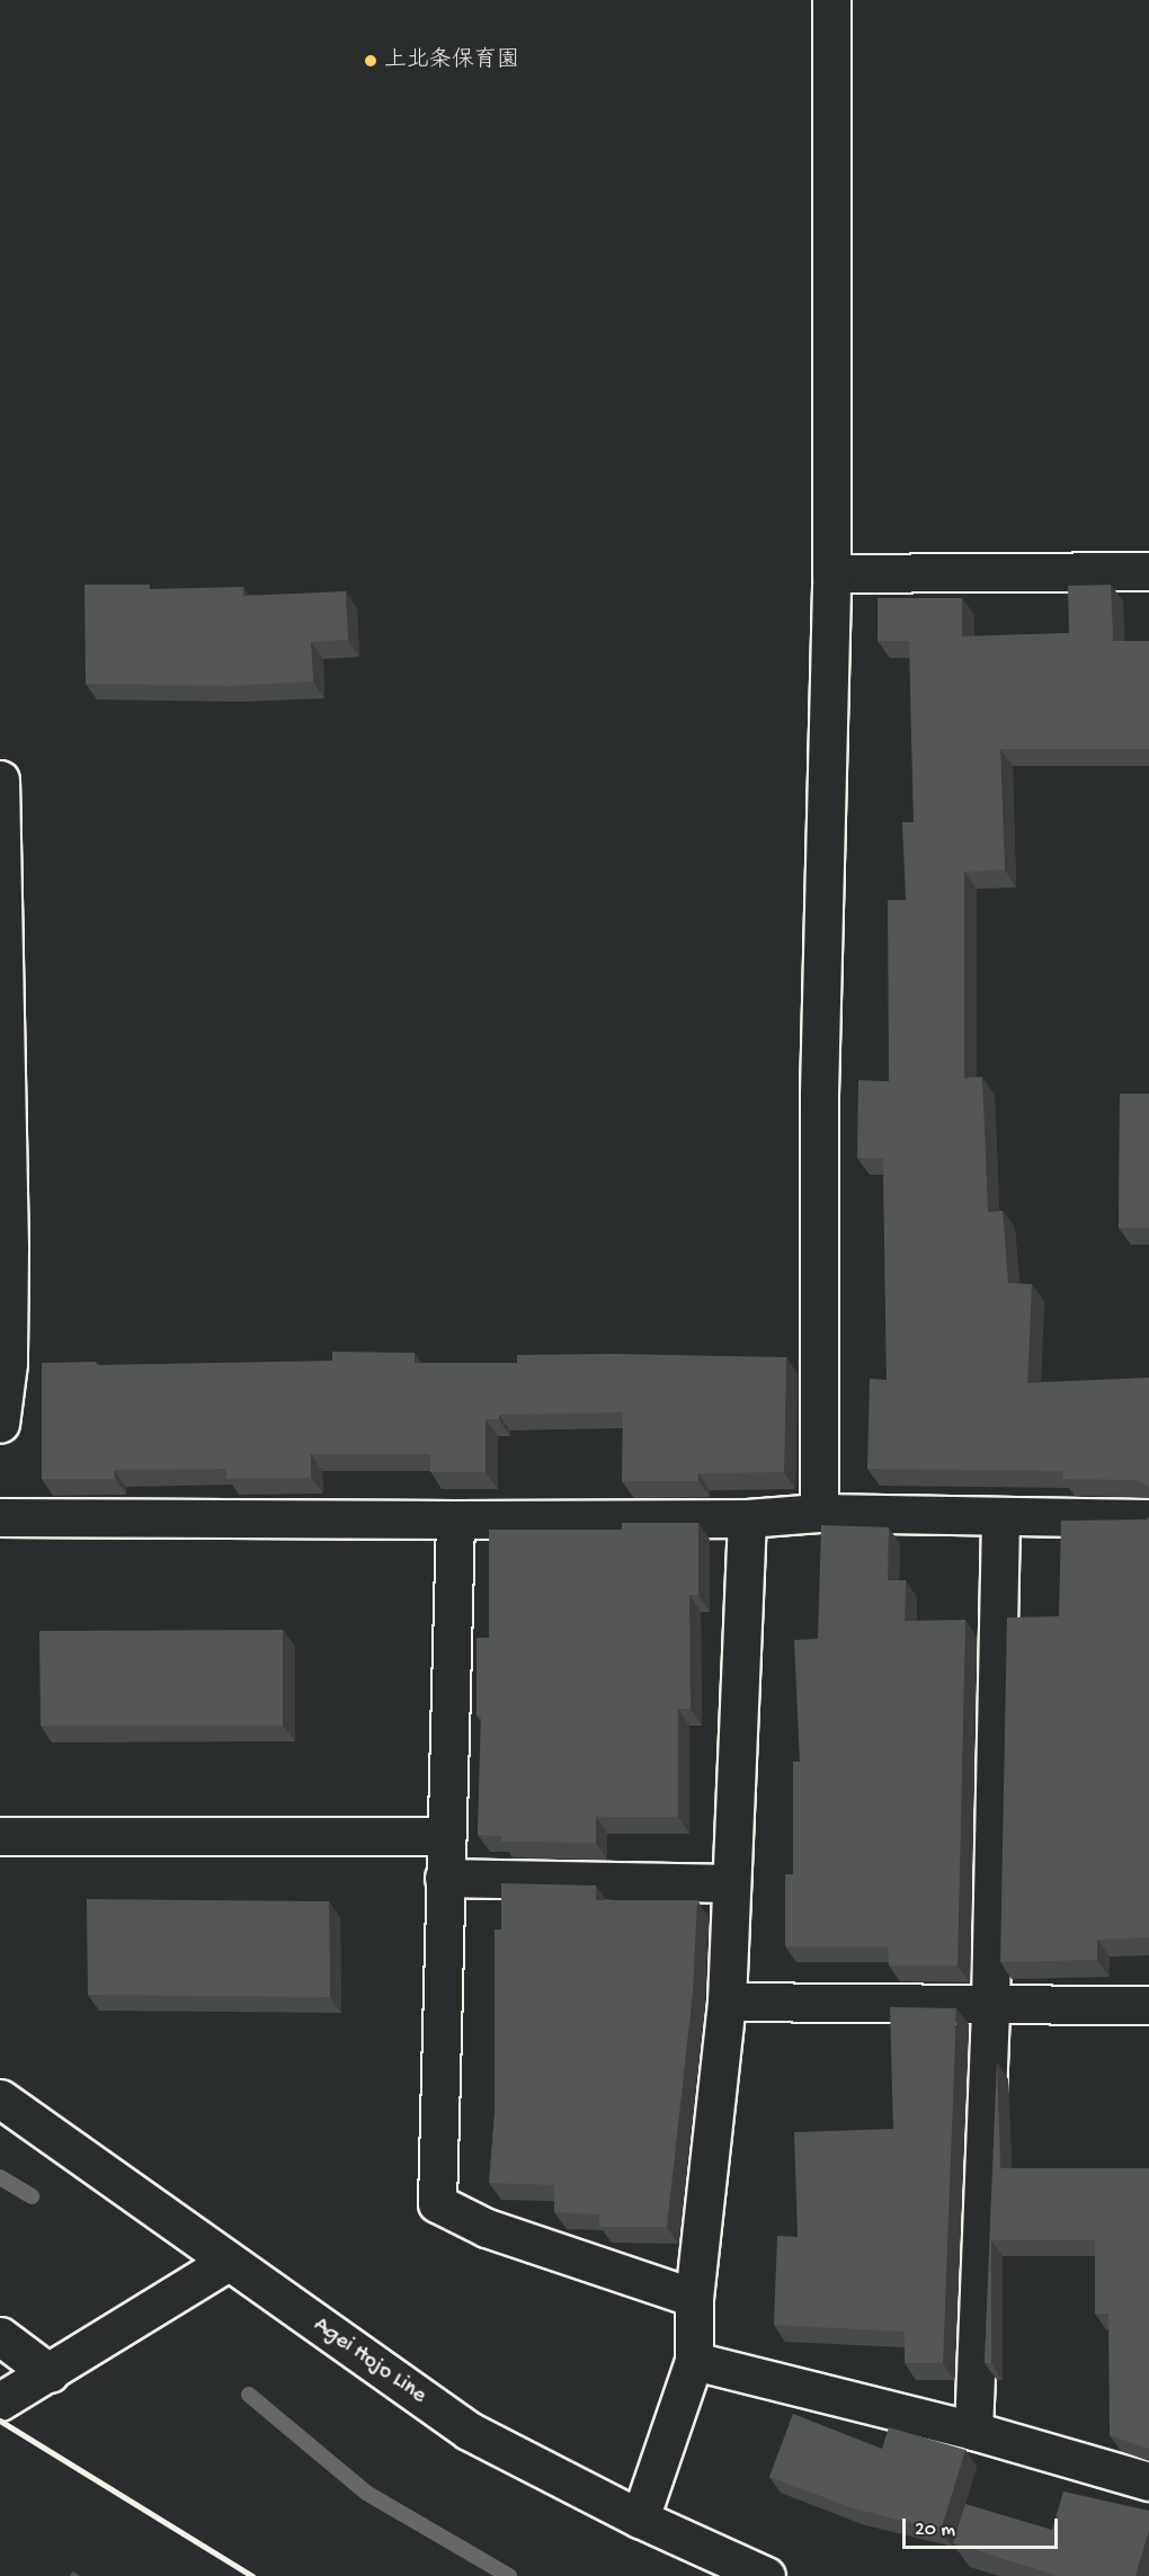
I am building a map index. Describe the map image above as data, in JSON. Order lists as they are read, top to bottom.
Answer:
{
  "streets": {
    "street": ["Agei Hojo Line"]
  },
  "places": ["上北条保育園"],
  "scale_bar": "20 m"
}
